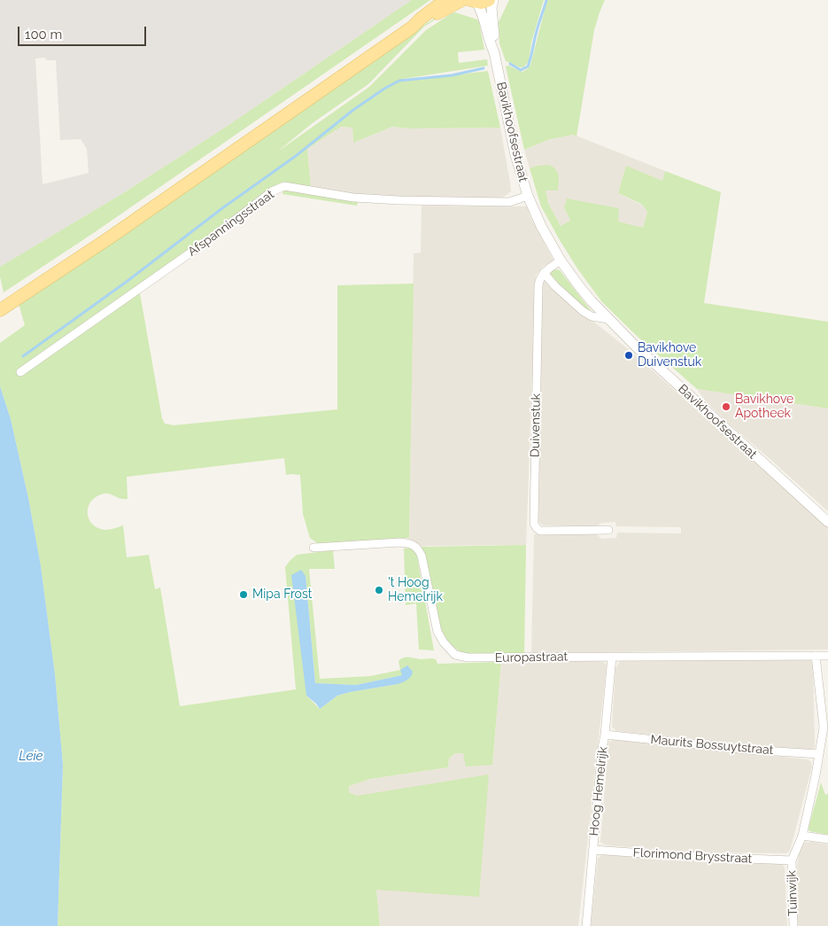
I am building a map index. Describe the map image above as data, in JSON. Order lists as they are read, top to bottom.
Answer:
{
  "streets": {
    "street": [
      "Bavikhoofsestraat",
      "Afspanningsstraat",
      "Duivenstuk",
      "Europastraat",
      "Maurits Bossuytstraat",
      "Hoog Hemelrijk",
      "Florimond Brysstraat",
      "Tuinwijk"
    ]
  },
  "crossings": [
    ["Bavikhoofsestraat", "Afspanningsstraat"],
    ["Europastraat", "Hoog Hemelrijk"],
    ["Europastraat", "Tuinwijk"],
    ["Maurits Bossuytstraat", "Hoog Hemelrijk"],
    ["Maurits Bossuytstraat", "Tuinwijk"],
    ["Hoog Hemelrijk", "Florimond Brysstraat"],
    ["Florimond Brysstraat", "Tuinwijk"]
  ],
  "water": ["Leie"],
  "places": [
    "Bavikhove Duivenstuk",
    "Bavikhove Apotheek",
    "'t Hoog Hemelrijk",
    "Mipa Frost"
  ],
  "scale_bar": "100 m"
}
